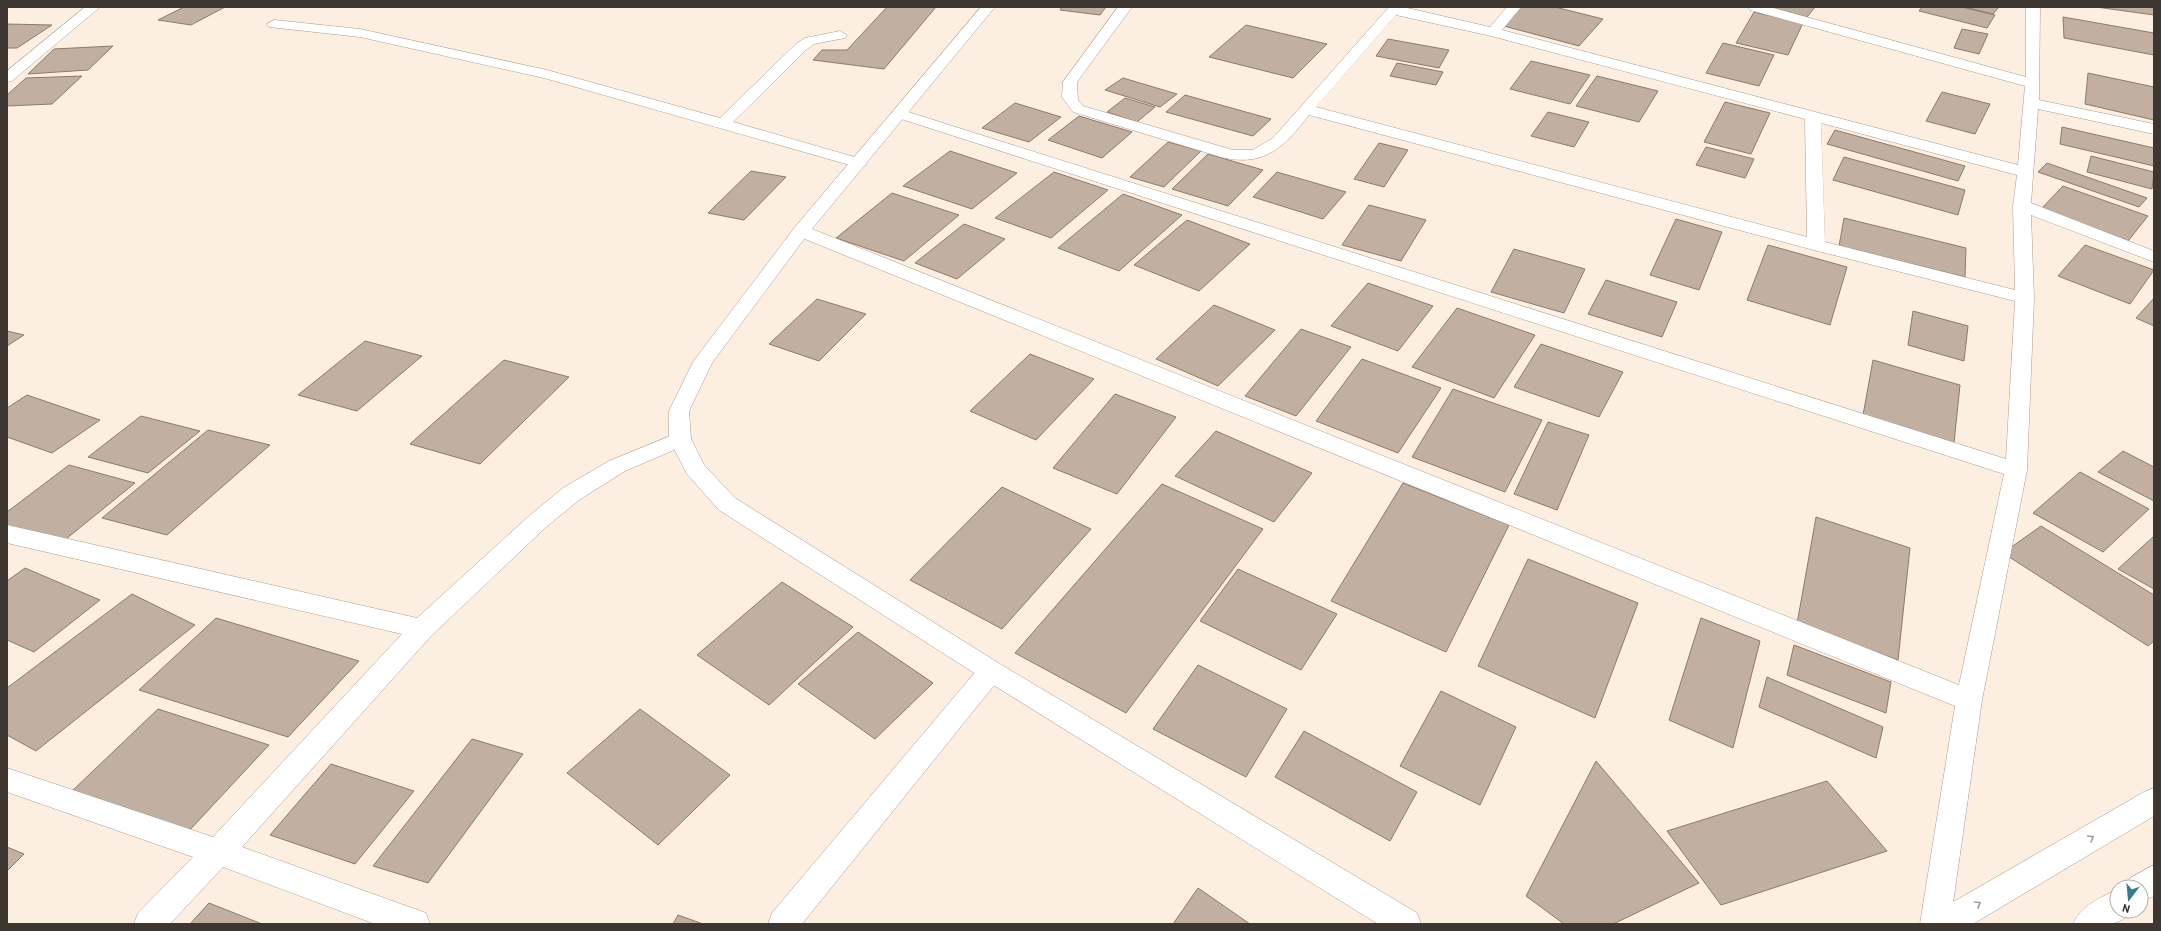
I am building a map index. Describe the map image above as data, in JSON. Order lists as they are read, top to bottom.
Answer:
{
  "north": "bottom"
}
